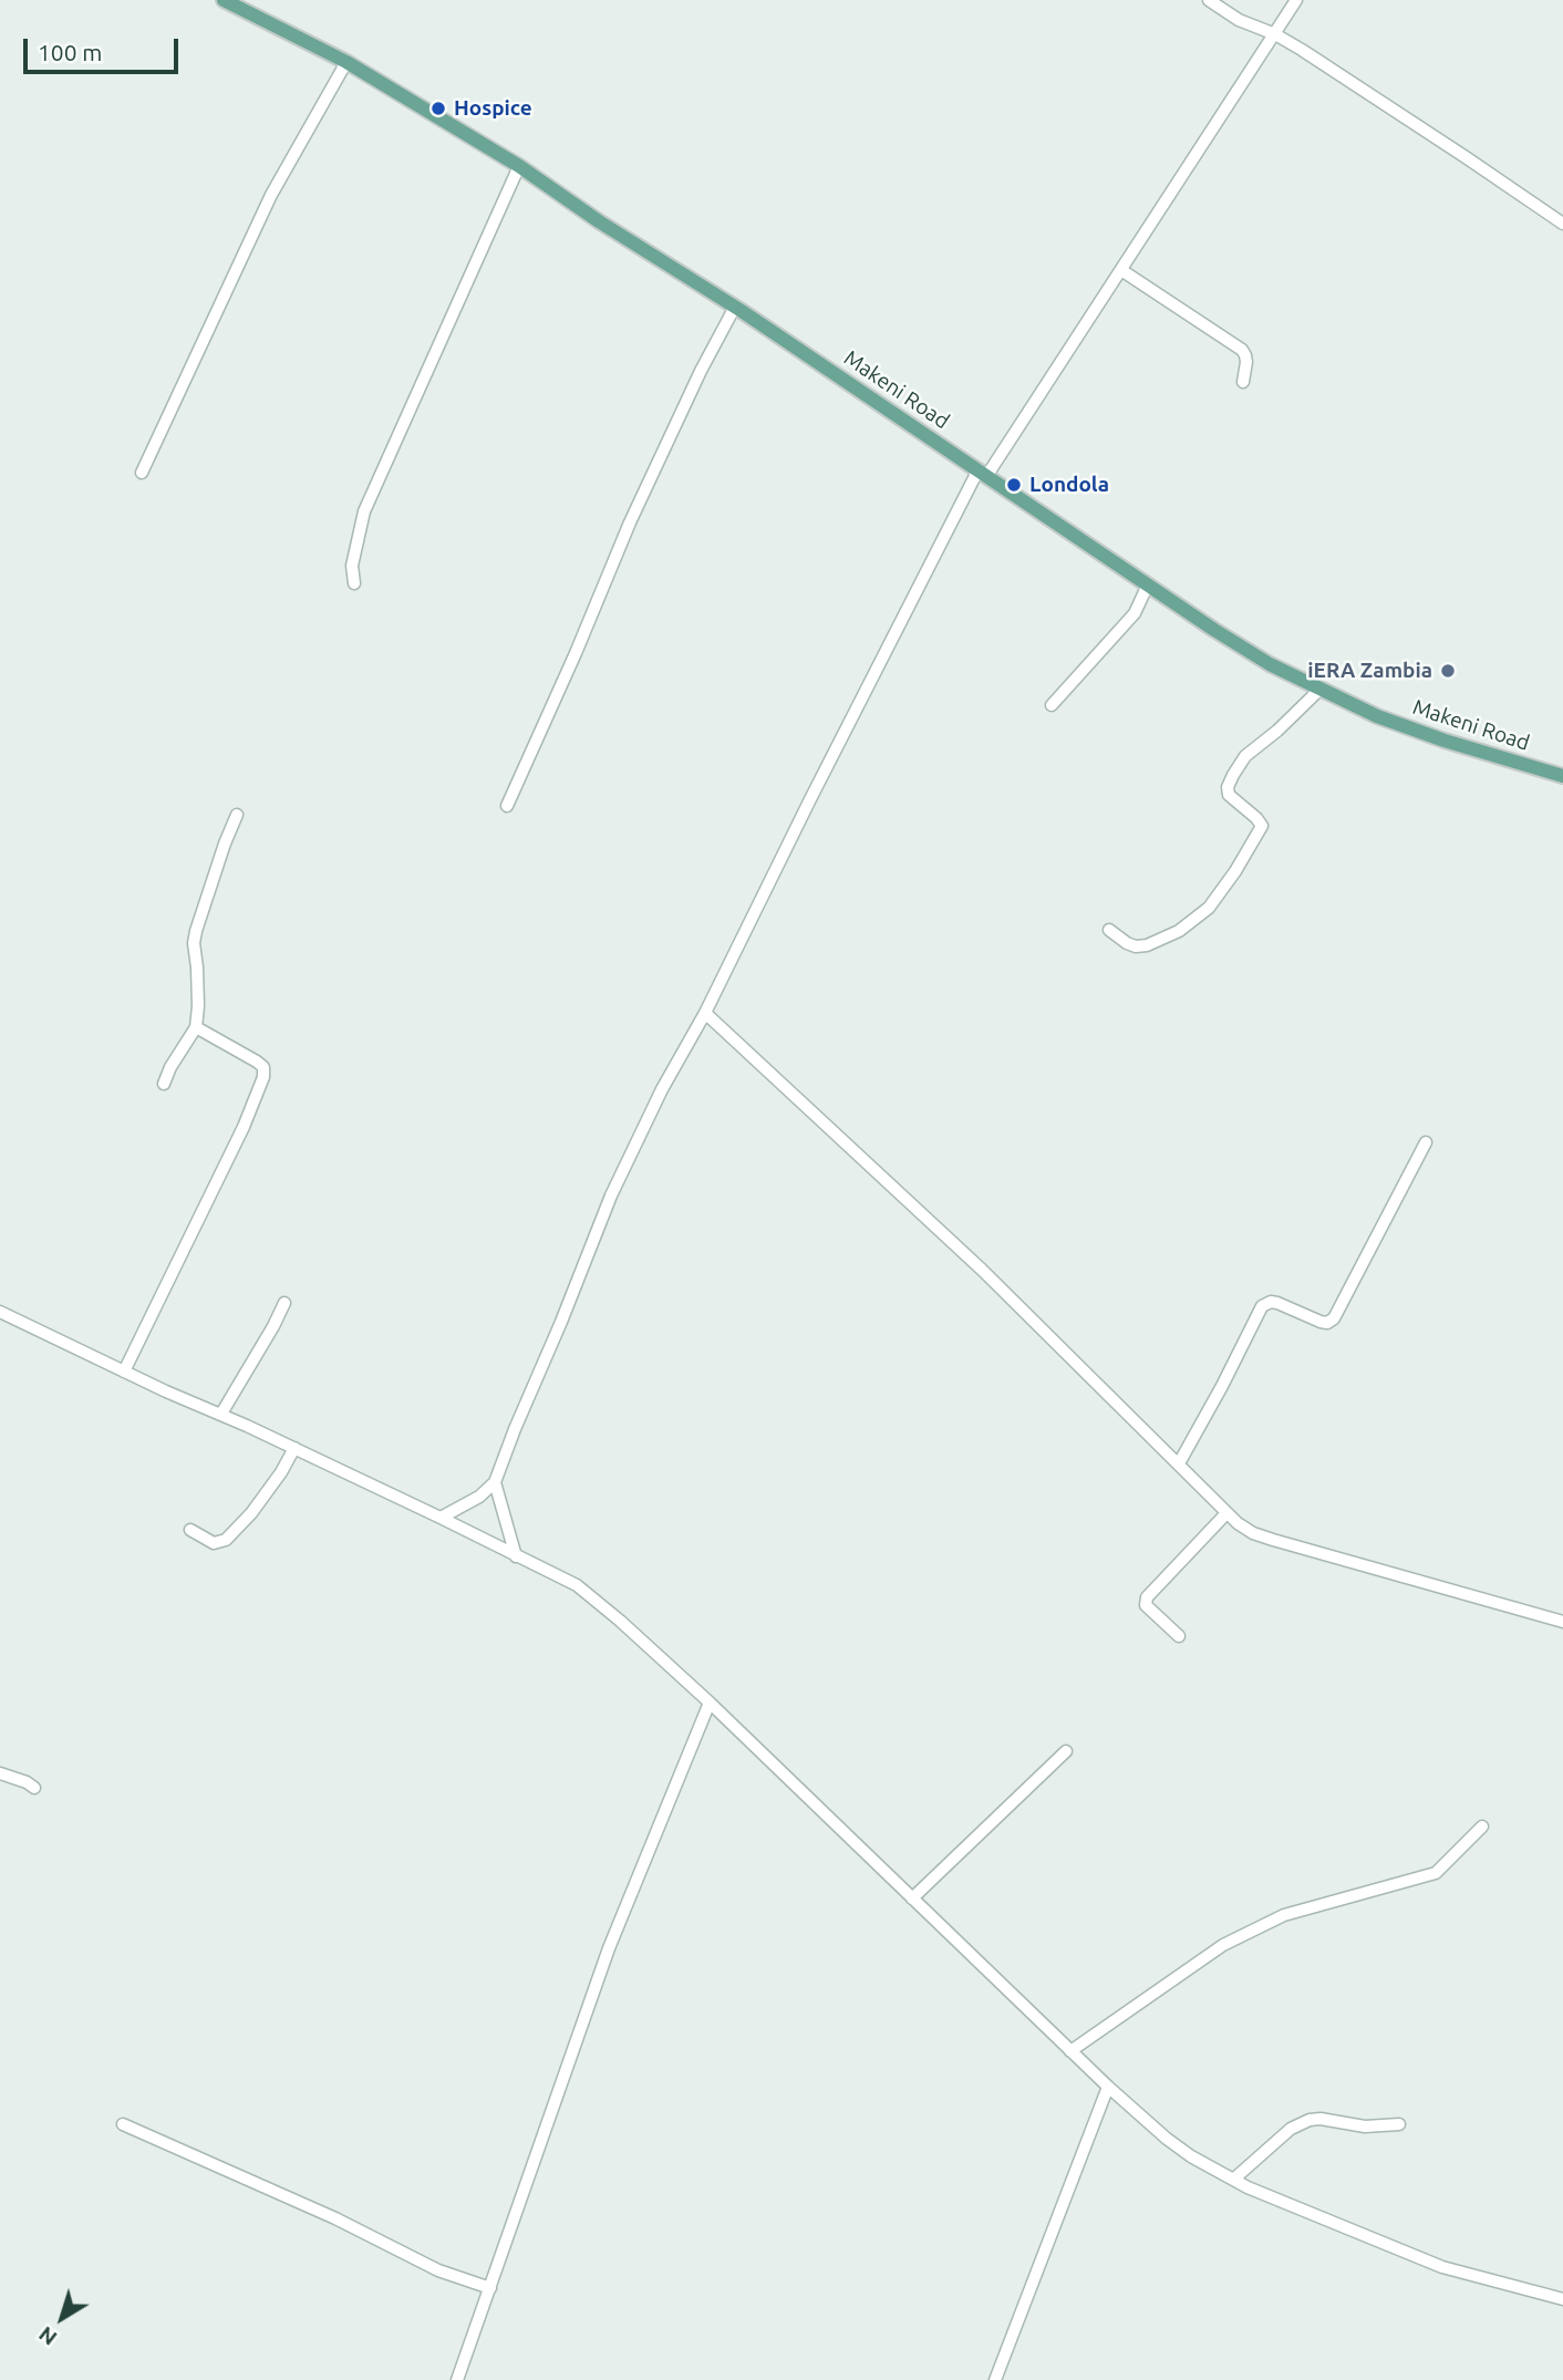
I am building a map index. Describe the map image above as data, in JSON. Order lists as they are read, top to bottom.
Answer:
{
  "streets": {
    "main road": ["Makeni Road"]
  },
  "places": ["Hospice", "Londola", "iERA Zambia"],
  "scale_bar": "100 m",
  "north": "bottom left"
}
